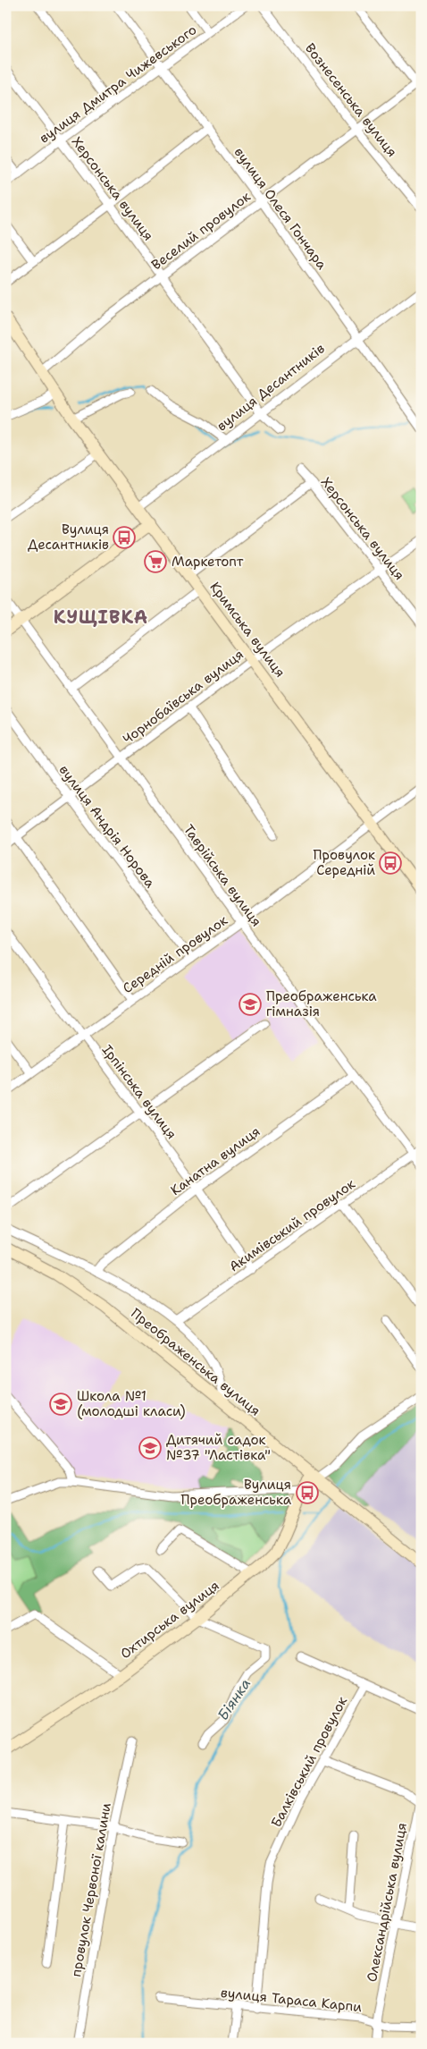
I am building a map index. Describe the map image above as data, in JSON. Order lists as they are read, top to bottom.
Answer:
{
  "streets": {
    "street": [
      "вулиця Дмитра Чижевського",
      "Вознесенська вулиця",
      "Херсонська вулиця",
      "вулиця Олеся Гончара",
      "Веселий провулок",
      "вулиця Десантників",
      "Кримська вулиця",
      "Чорнобаївська вулиця",
      "вулиця Андрія Норова",
      "Таврійська вулиця",
      "Середній провулок",
      "Ірпінська вулиця",
      "Канатна вулиця",
      "Акимівський провулок",
      "Преображенська вулиця",
      "Охтирська вулиця",
      "Балківський провулок",
      "провулок Червоної калини",
      "Олександрійська вулиця",
      "вулиця Тараса Карпи"
    ]
  },
  "crossings": [
    ["вулиця Дмитра Чижевського", "Херсонська вулиця"],
    ["вулиця Дмитра Чижевського", "вулиця Олеся Гончара"],
    ["Вознесенська вулиця", "Веселий провулок"],
    ["Херсонська вулиця", "Веселий провулок"],
    ["Херсонська вулиця", "вулиця Десантників"],
    ["Херсонська вулиця", "Чорнобаївська вулиця"],
    ["вулиця Олеся Гончара", "Веселий провулок"],
    ["вулиця Олеся Гончара", "вулиця Десантників"],
    ["Веселий провулок", "Кримська вулиця"],
    ["вулиця Десантників", "Кримська вулиця"],
    ["Кримська вулиця", "Чорнобаївська вулиця"],
    ["Кримська вулиця", "Середній провулок"],
    ["Чорнобаївська вулиця", "вулиця Андрія Норова"],
    ["Чорнобаївська вулиця", "Таврійська вулиця"],
    ["вулиця Андрія Норова", "Середній провулок"],
    ["Таврійська вулиця", "Середній провулок"],
    ["Таврійська вулиця", "Канатна вулиця"],
    ["Таврійська вулиця", "Акимівський провулок"],
    ["Середній провулок", "Ірпінська вулиця"],
    ["Ірпінська вулиця", "Канатна вулиця"],
    ["Ірпінська вулиця", "Акимівський провулок"],
    ["Преображенська вулиця", "Охтирська вулиця"],
    ["Балківський провулок", "вулиця Тараса Карпи"],
    ["Олександрійська вулиця", "вулиця Тараса Карпи"]
  ],
  "districts": ["КУЩІВКА"],
  "water": ["Біянка"],
  "places": {
    "bus stop": ["Вулиця Десантників", "Провулок Середній", "Вулиця Преображенська"],
    "supermarket": ["Маркетопт"],
    "school or university": ["Преображенська гімназія", "Школа №1 (молодші класи)", "Дитячий садок №37 \"Ластівка\""]
  }
}
